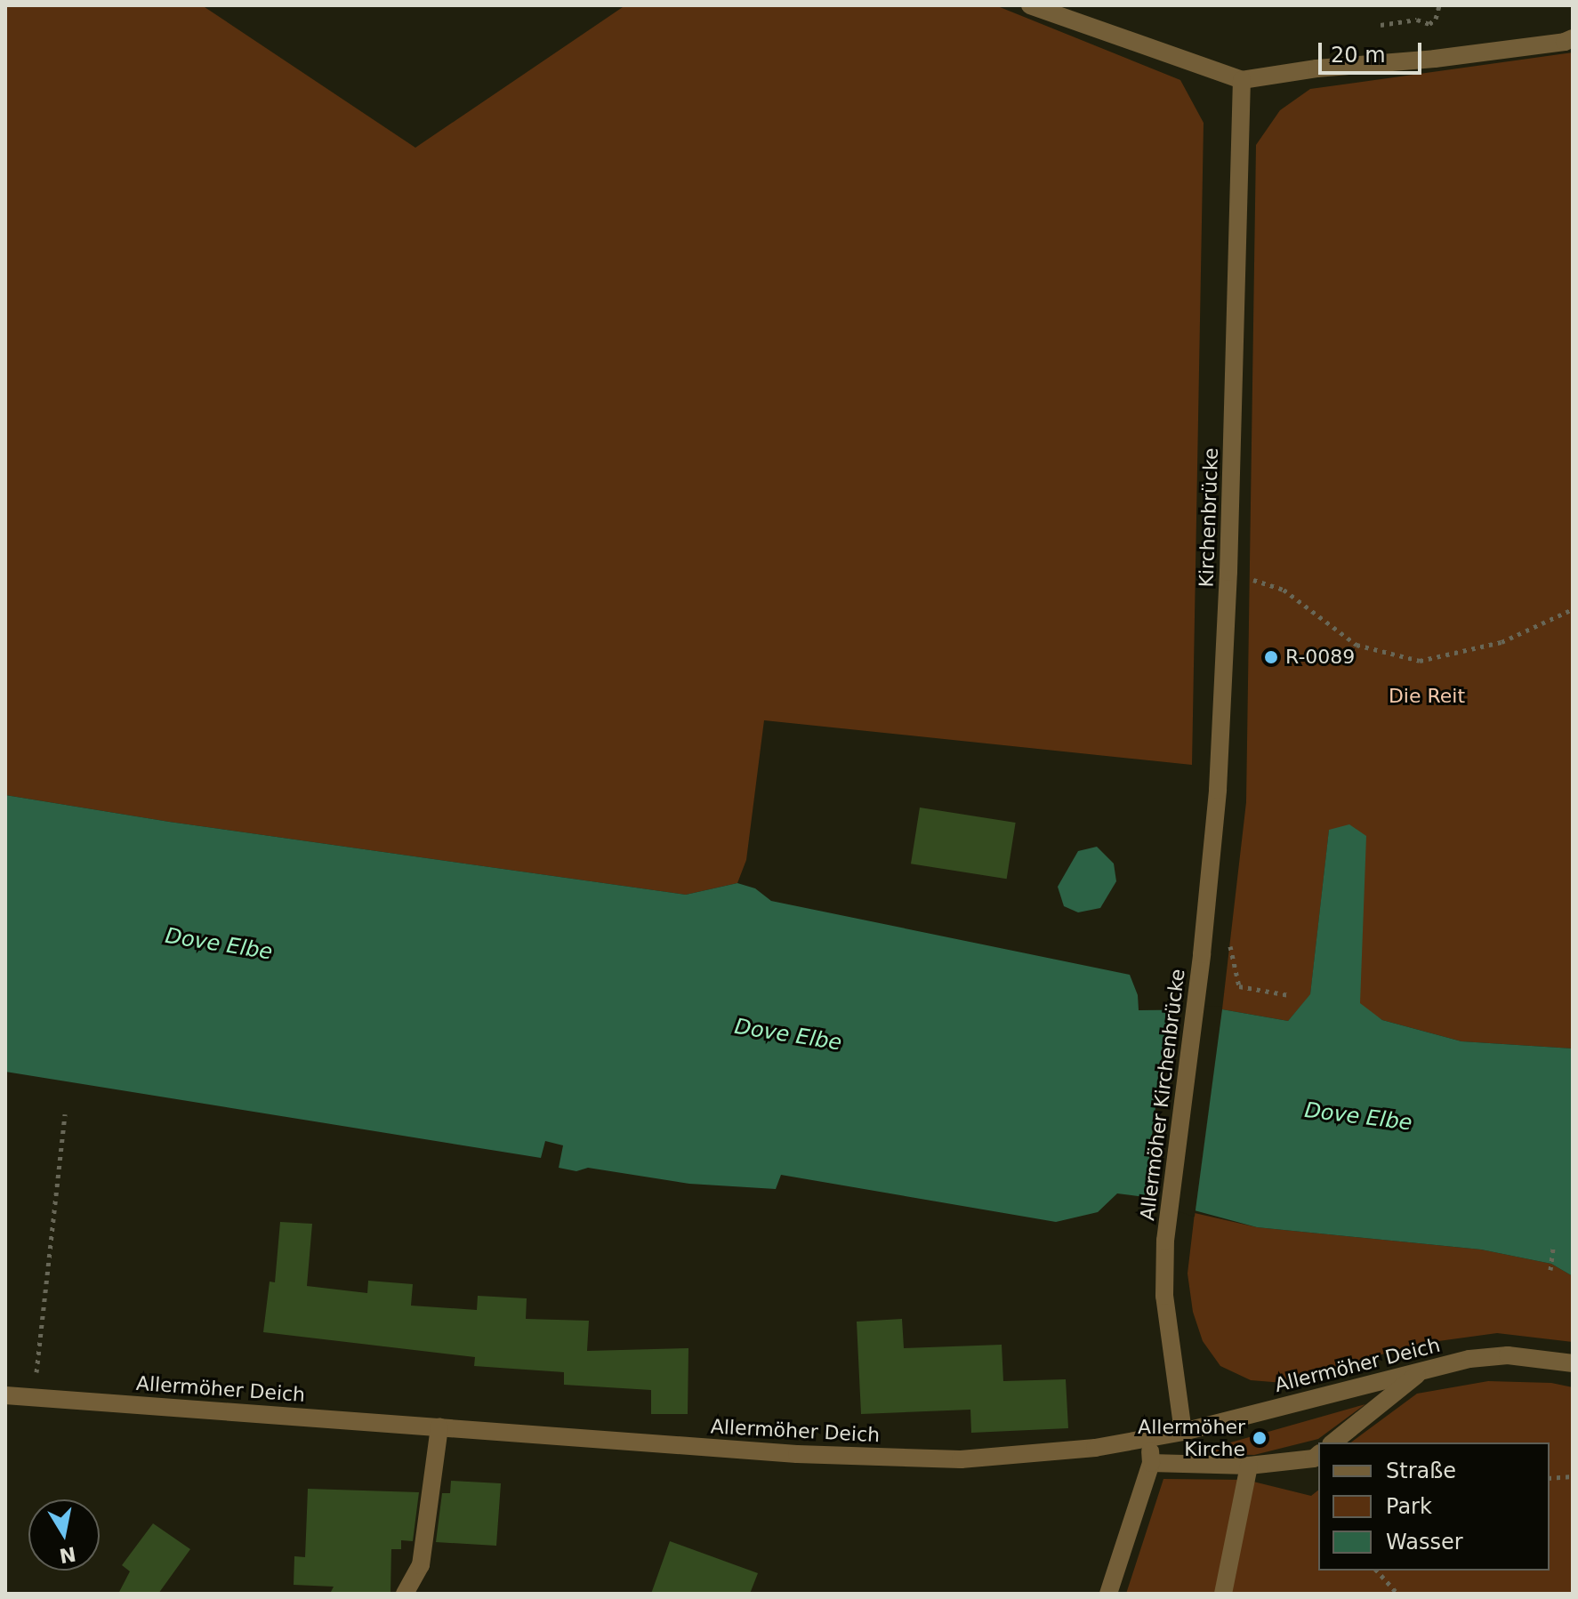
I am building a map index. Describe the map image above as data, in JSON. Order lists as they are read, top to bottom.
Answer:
{
  "streets": {
    "street": ["Kirchenbrücke", "Allermöher Kirchenbrücke", "Allermöher Deich"]
  },
  "crossings": [
    ["Kirchenbrücke", "Allermöher Kirchenbrücke"],
    ["Allermöher Kirchenbrücke", "Allermöher Deich"]
  ],
  "water": ["Dove Elbe"],
  "parks": ["Die Reit"],
  "places": ["R-0089", "Allermöher Kirche"],
  "legend": ["Straße", "Park", "Wasser"],
  "scale_bar": "20 m",
  "north": "bottom"
}
